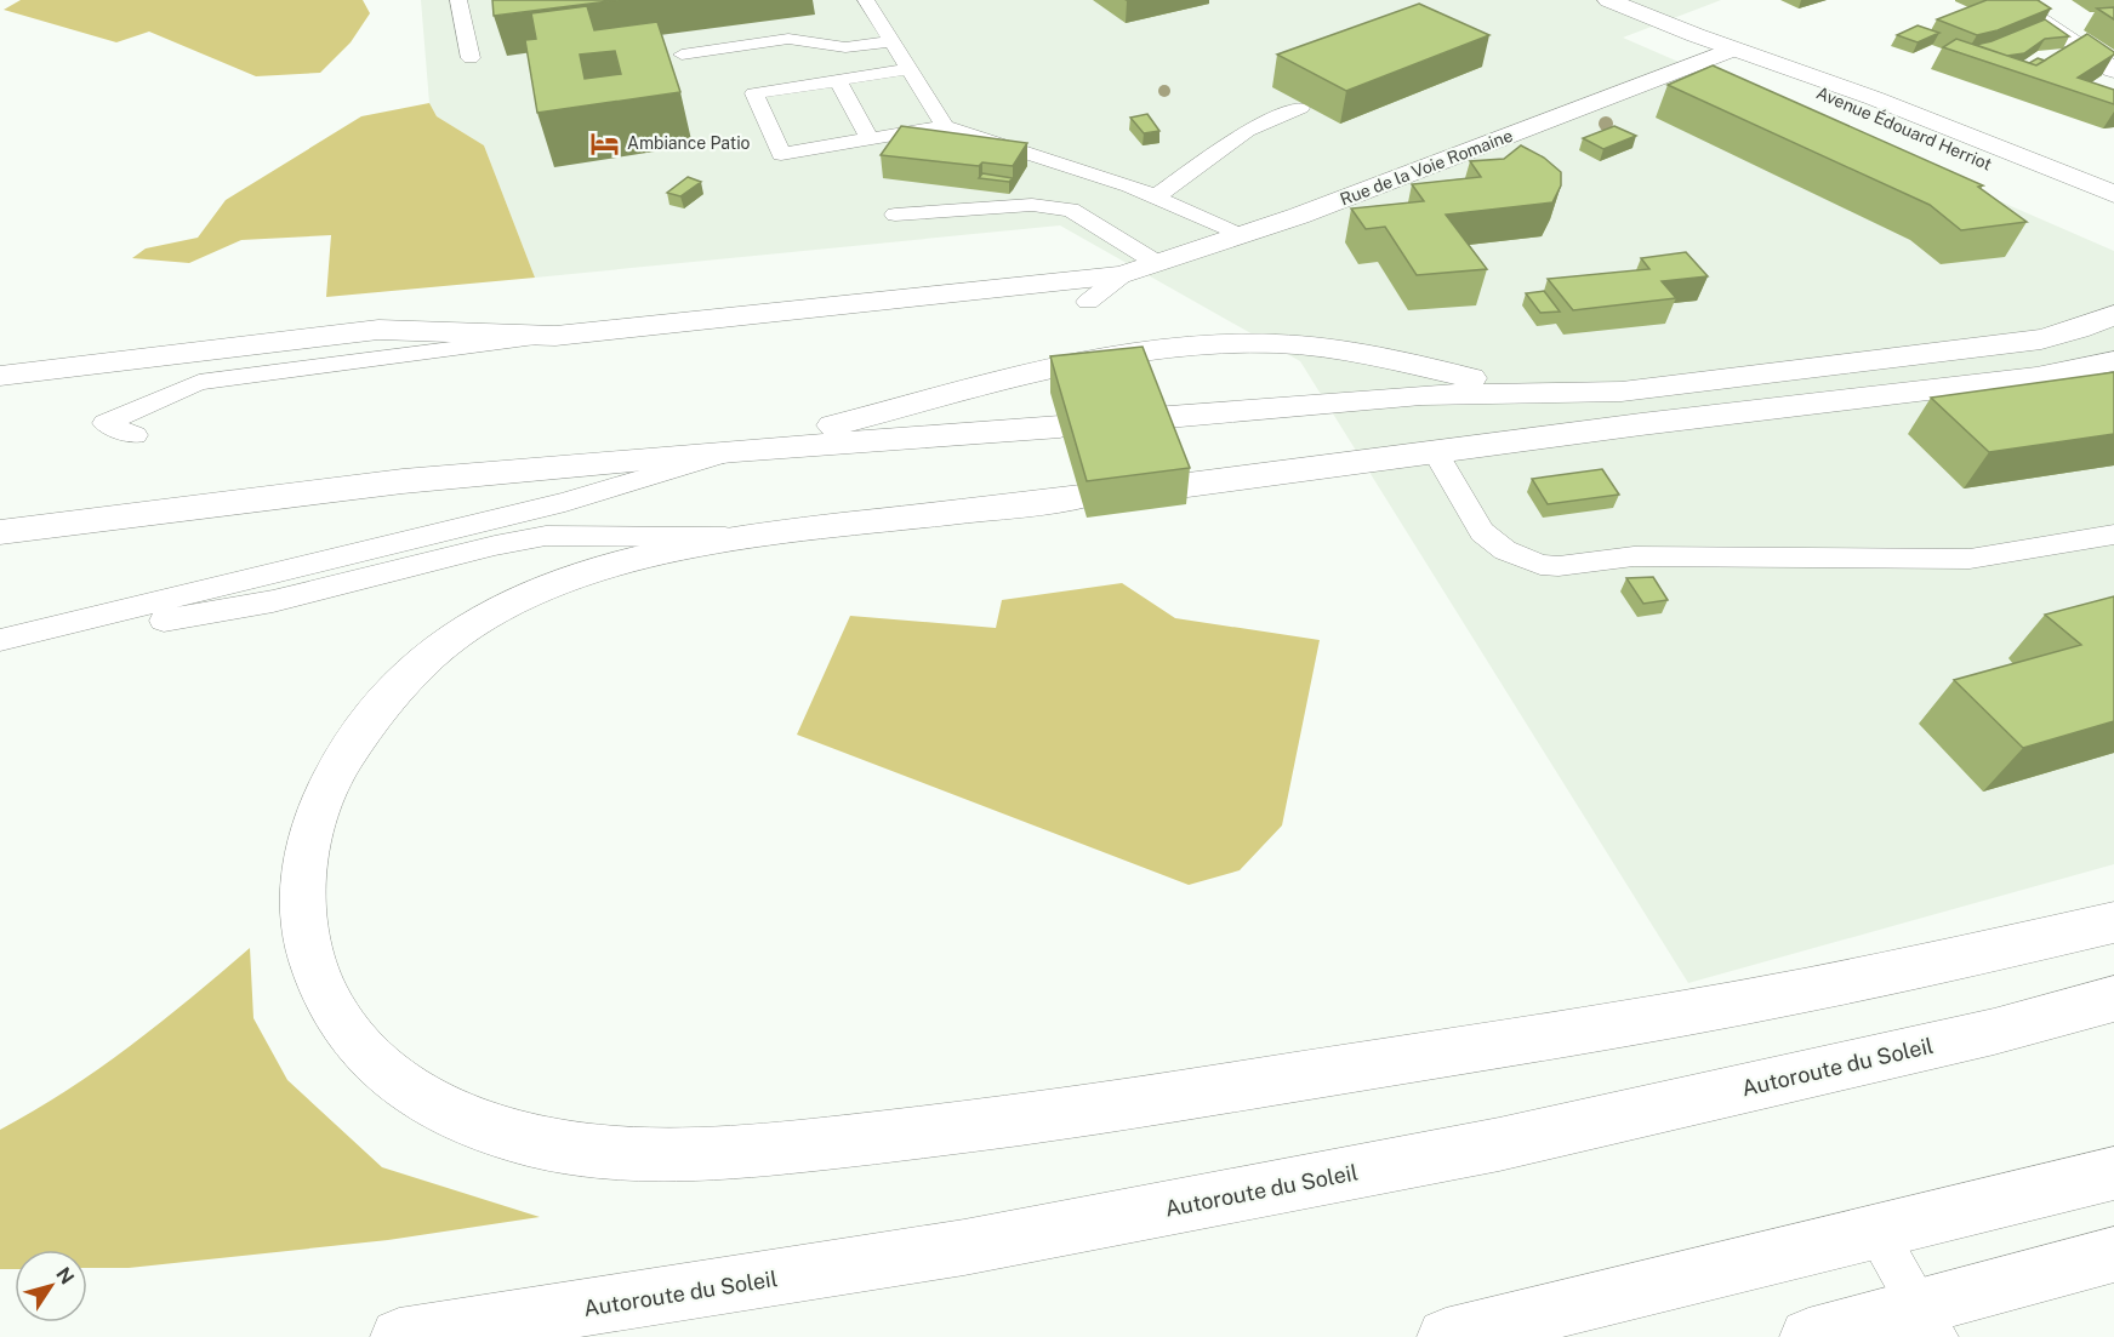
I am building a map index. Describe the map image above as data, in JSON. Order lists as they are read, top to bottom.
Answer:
{
  "streets": {
    "main road": ["Avenue Édouard Herriot", "Rue de la Voie Romaine", "Autoroute du Soleil"]
  },
  "crossings": [
    ["Avenue Édouard Herriot", "Rue de la Voie Romaine"]
  ],
  "places": {
    "hotel": ["Ambiance Patio"]
  },
  "north": "top right"
}
